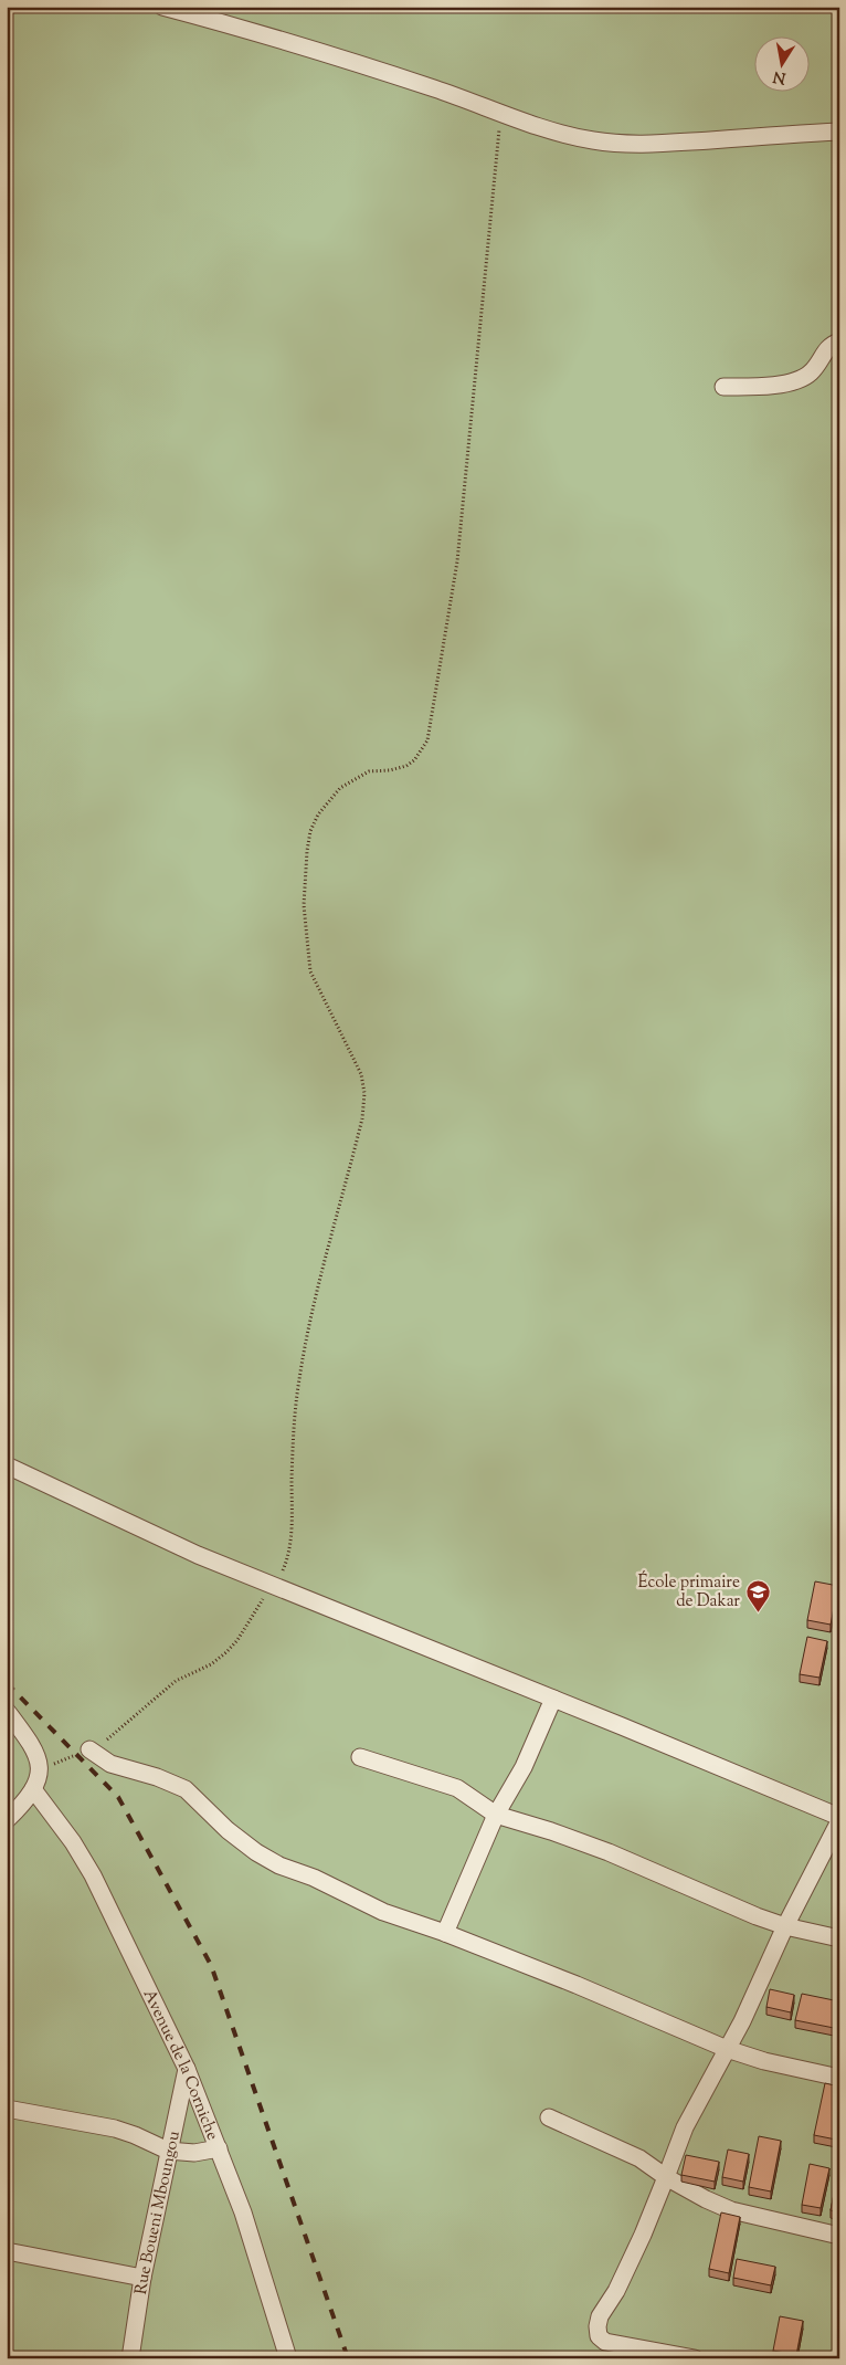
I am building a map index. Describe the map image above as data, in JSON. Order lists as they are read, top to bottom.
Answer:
{
  "streets": {
    "street": ["Avenue de la Corniche", "Rue Boueni Mboungou"]
  },
  "crossings": [
    ["Avenue de la Corniche", "Rue Boueni Mboungou"]
  ],
  "places": {
    "school or university": ["École primaire de Dakar"]
  },
  "north": "bottom"
}
